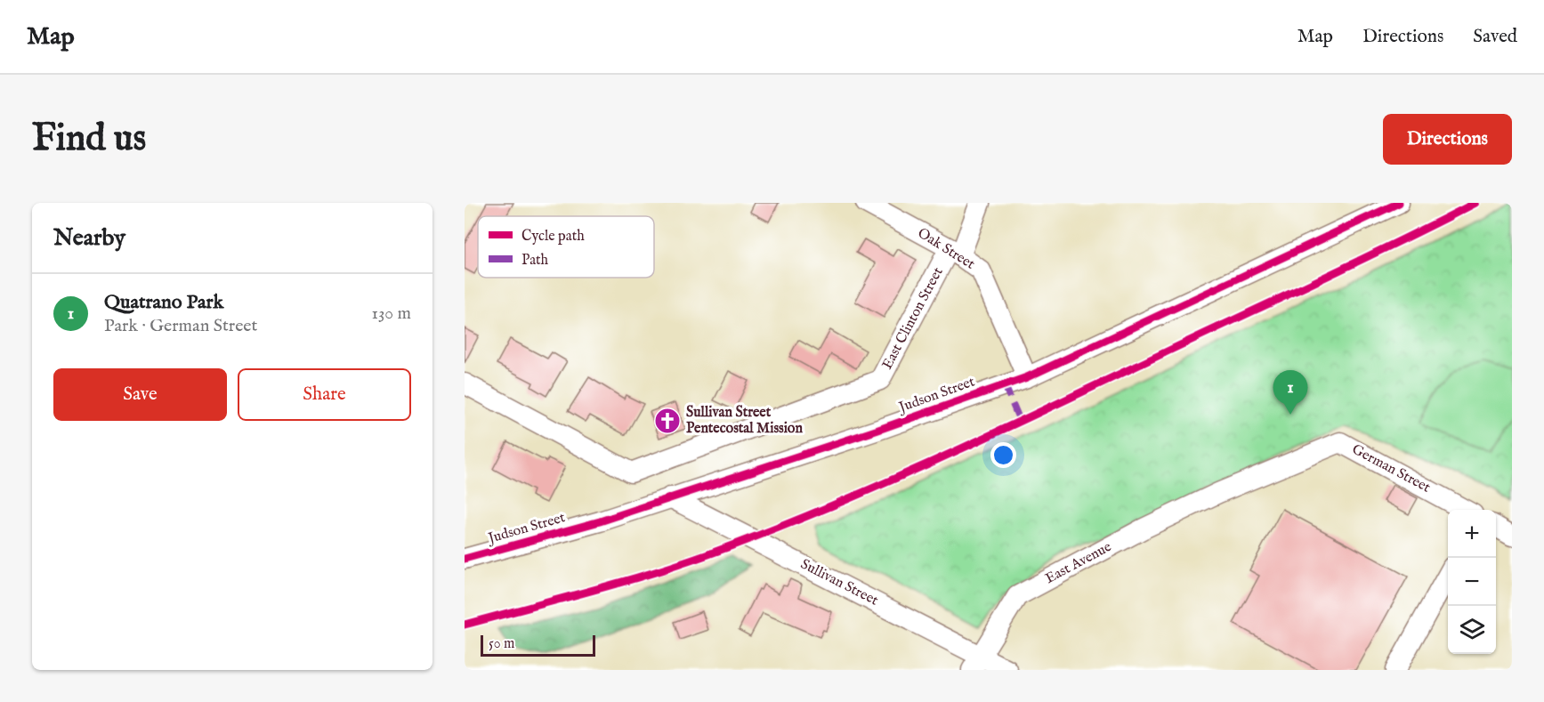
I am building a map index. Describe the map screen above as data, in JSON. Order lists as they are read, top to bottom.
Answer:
{
  "streets": {
    "street": [
      "Oak Street",
      "East Clinton Street",
      "Judson Street",
      "German Street",
      "East Avenue",
      "Sullivan Street"
    ]
  },
  "crossings": [
    ["Oak Street", "East Clinton Street"],
    ["Oak Street", "Judson Street"],
    ["Judson Street", "Sullivan Street"],
    ["German Street", "East Avenue"],
    ["East Avenue", "Sullivan Street"]
  ],
  "places": {
    "church": ["Sullivan Street Pentecostal Mission"]
  },
  "legend": ["Cycle path", "Path"],
  "scale_bar": "50 m",
  "page": {
    "header": "Map",
    "nav": ["Map", "Directions", "Saved"],
    "buttons": [
      "Directions",
      ["Save", "Share"]
    ],
    "title": "Find us",
    "heading": "Nearby",
    "list": [
      {
        "mark": "1",
        "name": "Quatrano Park",
        "note": "Park · German Street",
        "value": "130 m"
      }
    ],
    "pins": "1",
    "map_buttons": ["+", "−"],
    "scale": "50 m"
  }
}
